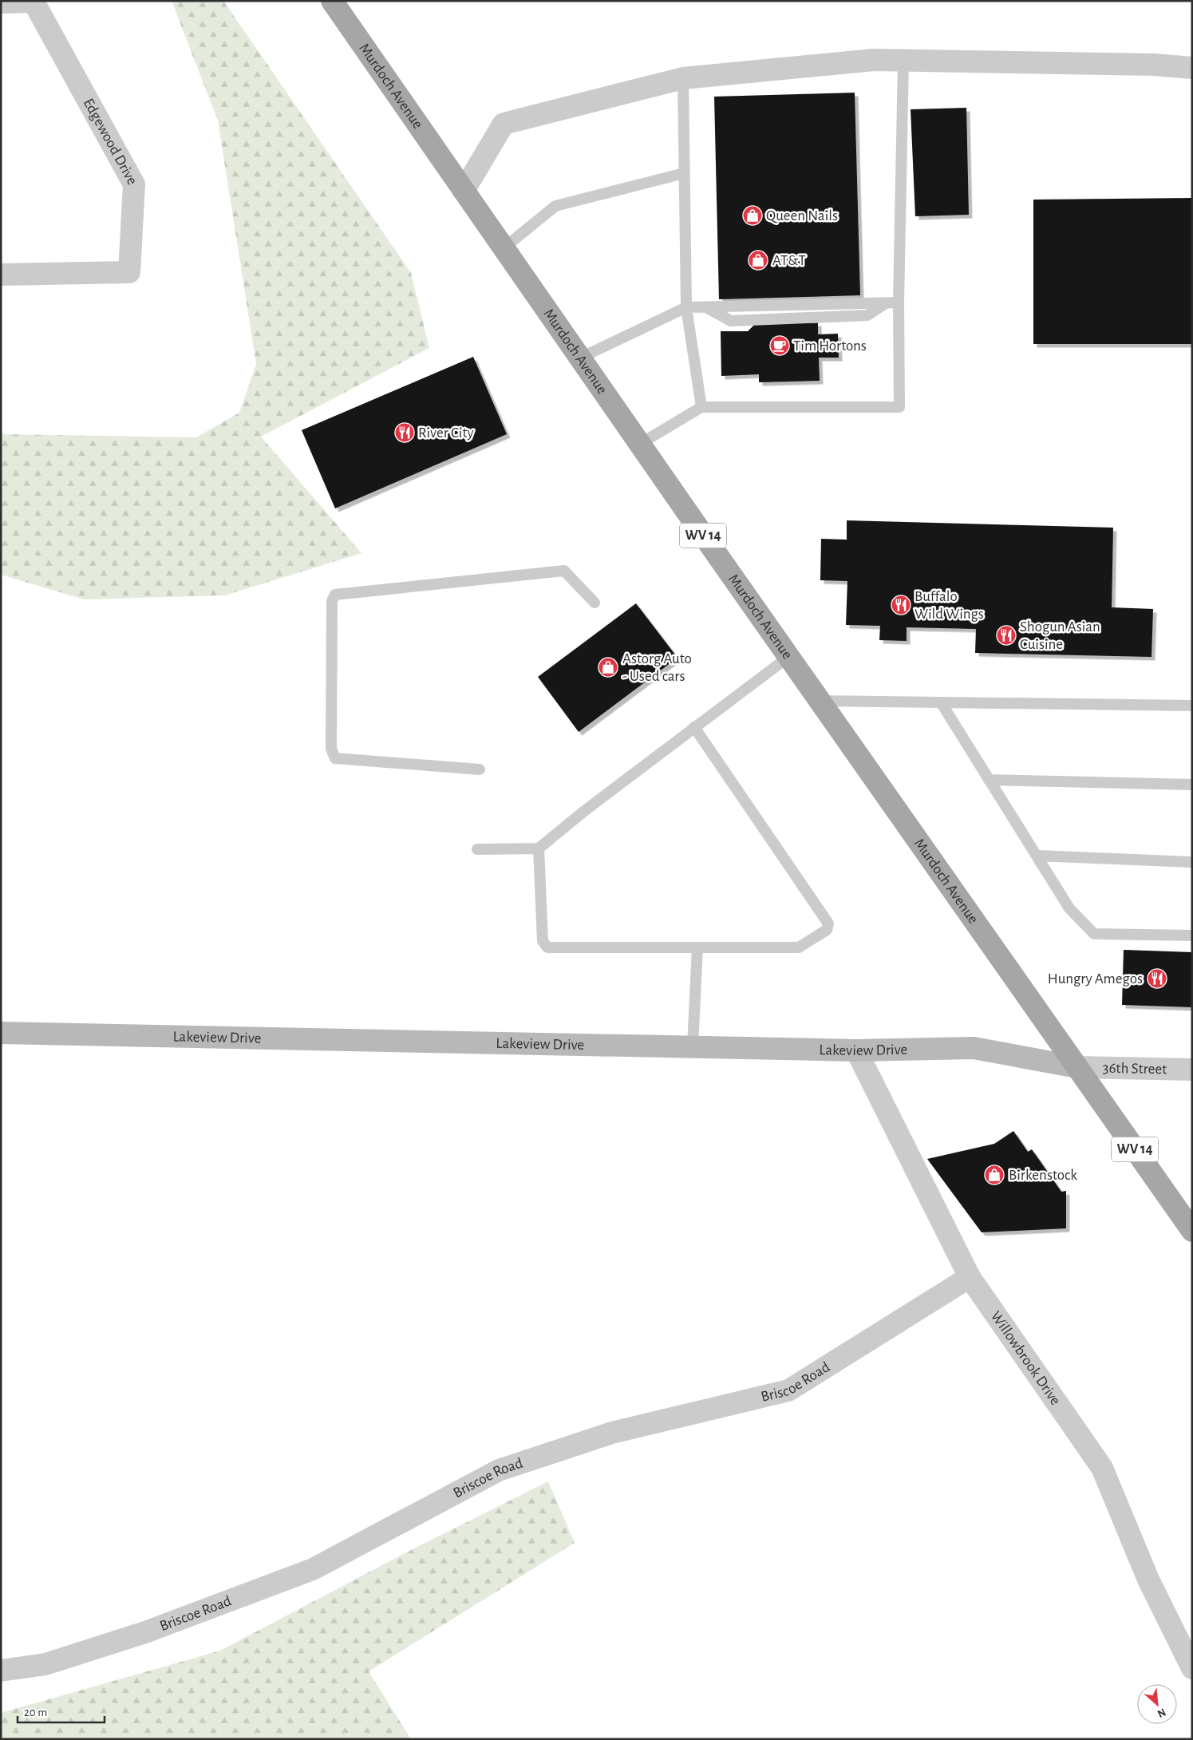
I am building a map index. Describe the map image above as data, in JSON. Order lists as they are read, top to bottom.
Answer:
{
  "streets": {
    "main road": ["Murdoch Avenue", "WV 14"],
    "street": [
      "Edgewood Drive",
      "Lakeview Drive",
      "36th Street",
      "Willowbrook Drive",
      "Briscoe Road"
    ]
  },
  "crossings": [
    ["Murdoch Avenue", "Lakeview Drive"],
    ["Murdoch Avenue", "36th Street"],
    ["Lakeview Drive", "36th Street"],
    ["Lakeview Drive", "Willowbrook Drive"],
    ["Willowbrook Drive", "Briscoe Road"]
  ],
  "places": {
    "shop": [
      "Queen Nails",
      "AT&T",
      "Astorg Auto - Used cars",
      "Birkenstock"
    ],
    "cafe": ["Tim Hortons"],
    "restaurant": [
      "River City",
      "Buffalo Wild Wings",
      "Shogun Asian Cuisine",
      "Hungry Amegos"
    ]
  },
  "scale_bar": "20 m",
  "north": "bottom right"
}
